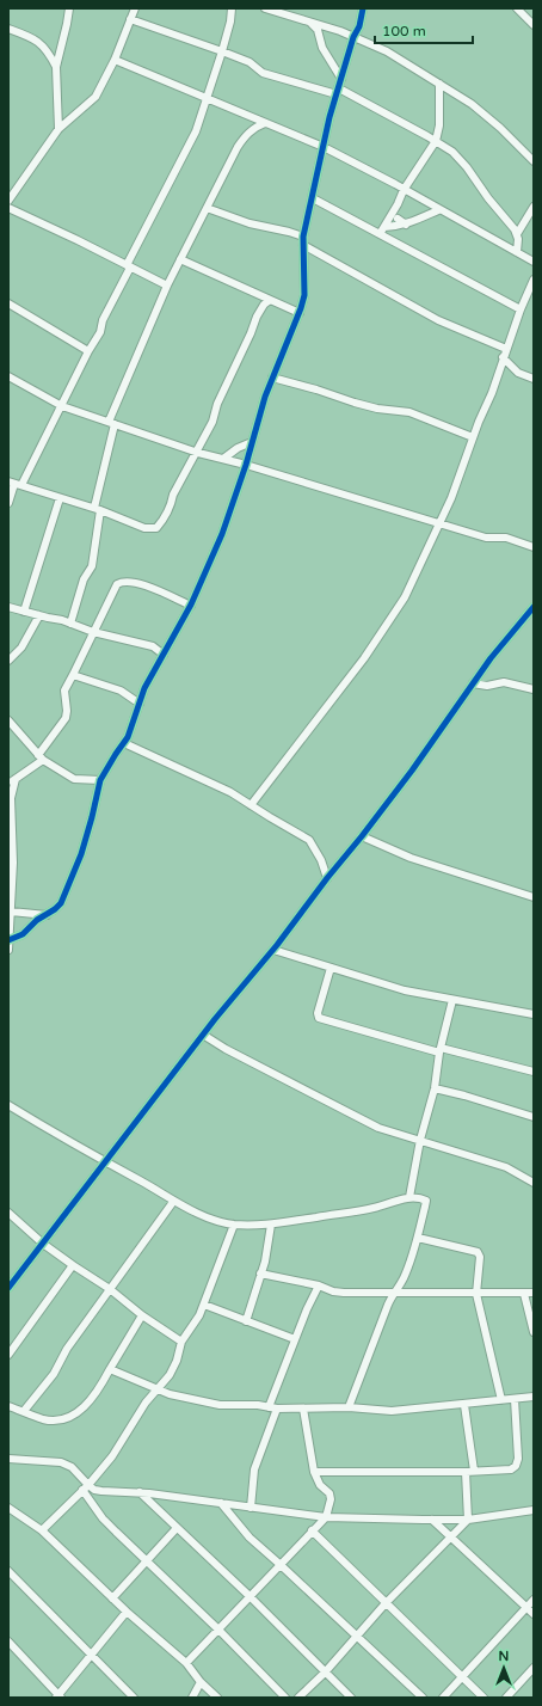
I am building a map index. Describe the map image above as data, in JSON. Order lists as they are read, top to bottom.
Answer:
{
  "scale_bar": "100 m",
  "north": "top"
}
